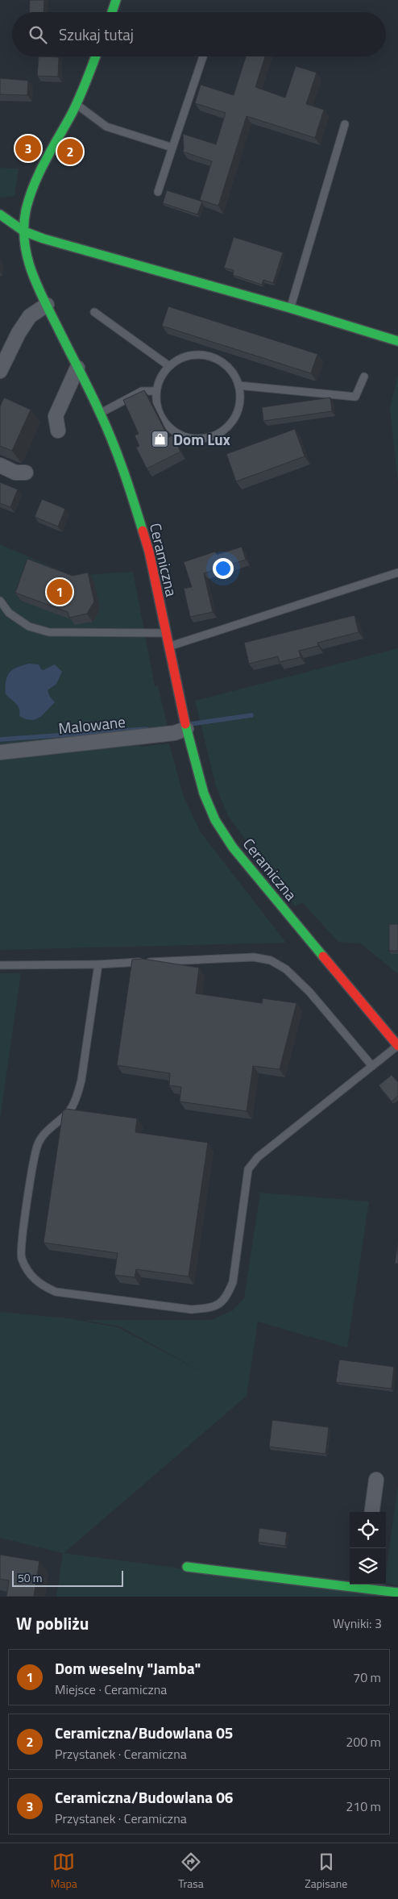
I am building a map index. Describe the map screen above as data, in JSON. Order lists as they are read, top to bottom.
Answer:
{
  "streets": {
    "street": ["Ceramiczna", "Malowane"]
  },
  "crossings": [
    ["Ceramiczna", "Malowane"]
  ],
  "places": {
    "shop": ["Dom Lux"]
  },
  "scale_bar": "50 m",
  "page": {
    "search": "Szukaj tutaj",
    "pins": ["3", "2", "1"],
    "scale": "50 m",
    "heading": ["W pobliżu", "Wyniki: 3"],
    "list": [
      {
        "mark": "1",
        "name": "Dom weselny \"Jamba\"",
        "note": "Miejsce · Ceramiczna",
        "value": "70 m"
      },
      {
        "mark": "2",
        "name": "Ceramiczna/Budowlana 05",
        "note": "Przystanek · Ceramiczna",
        "value": "200 m"
      },
      {
        "mark": "3",
        "name": "Ceramiczna/Budowlana 06",
        "note": "Przystanek · Ceramiczna",
        "value": "210 m"
      }
    ],
    "nav": ["Mapa", "Trasa", "Zapisane"]
  }
}
